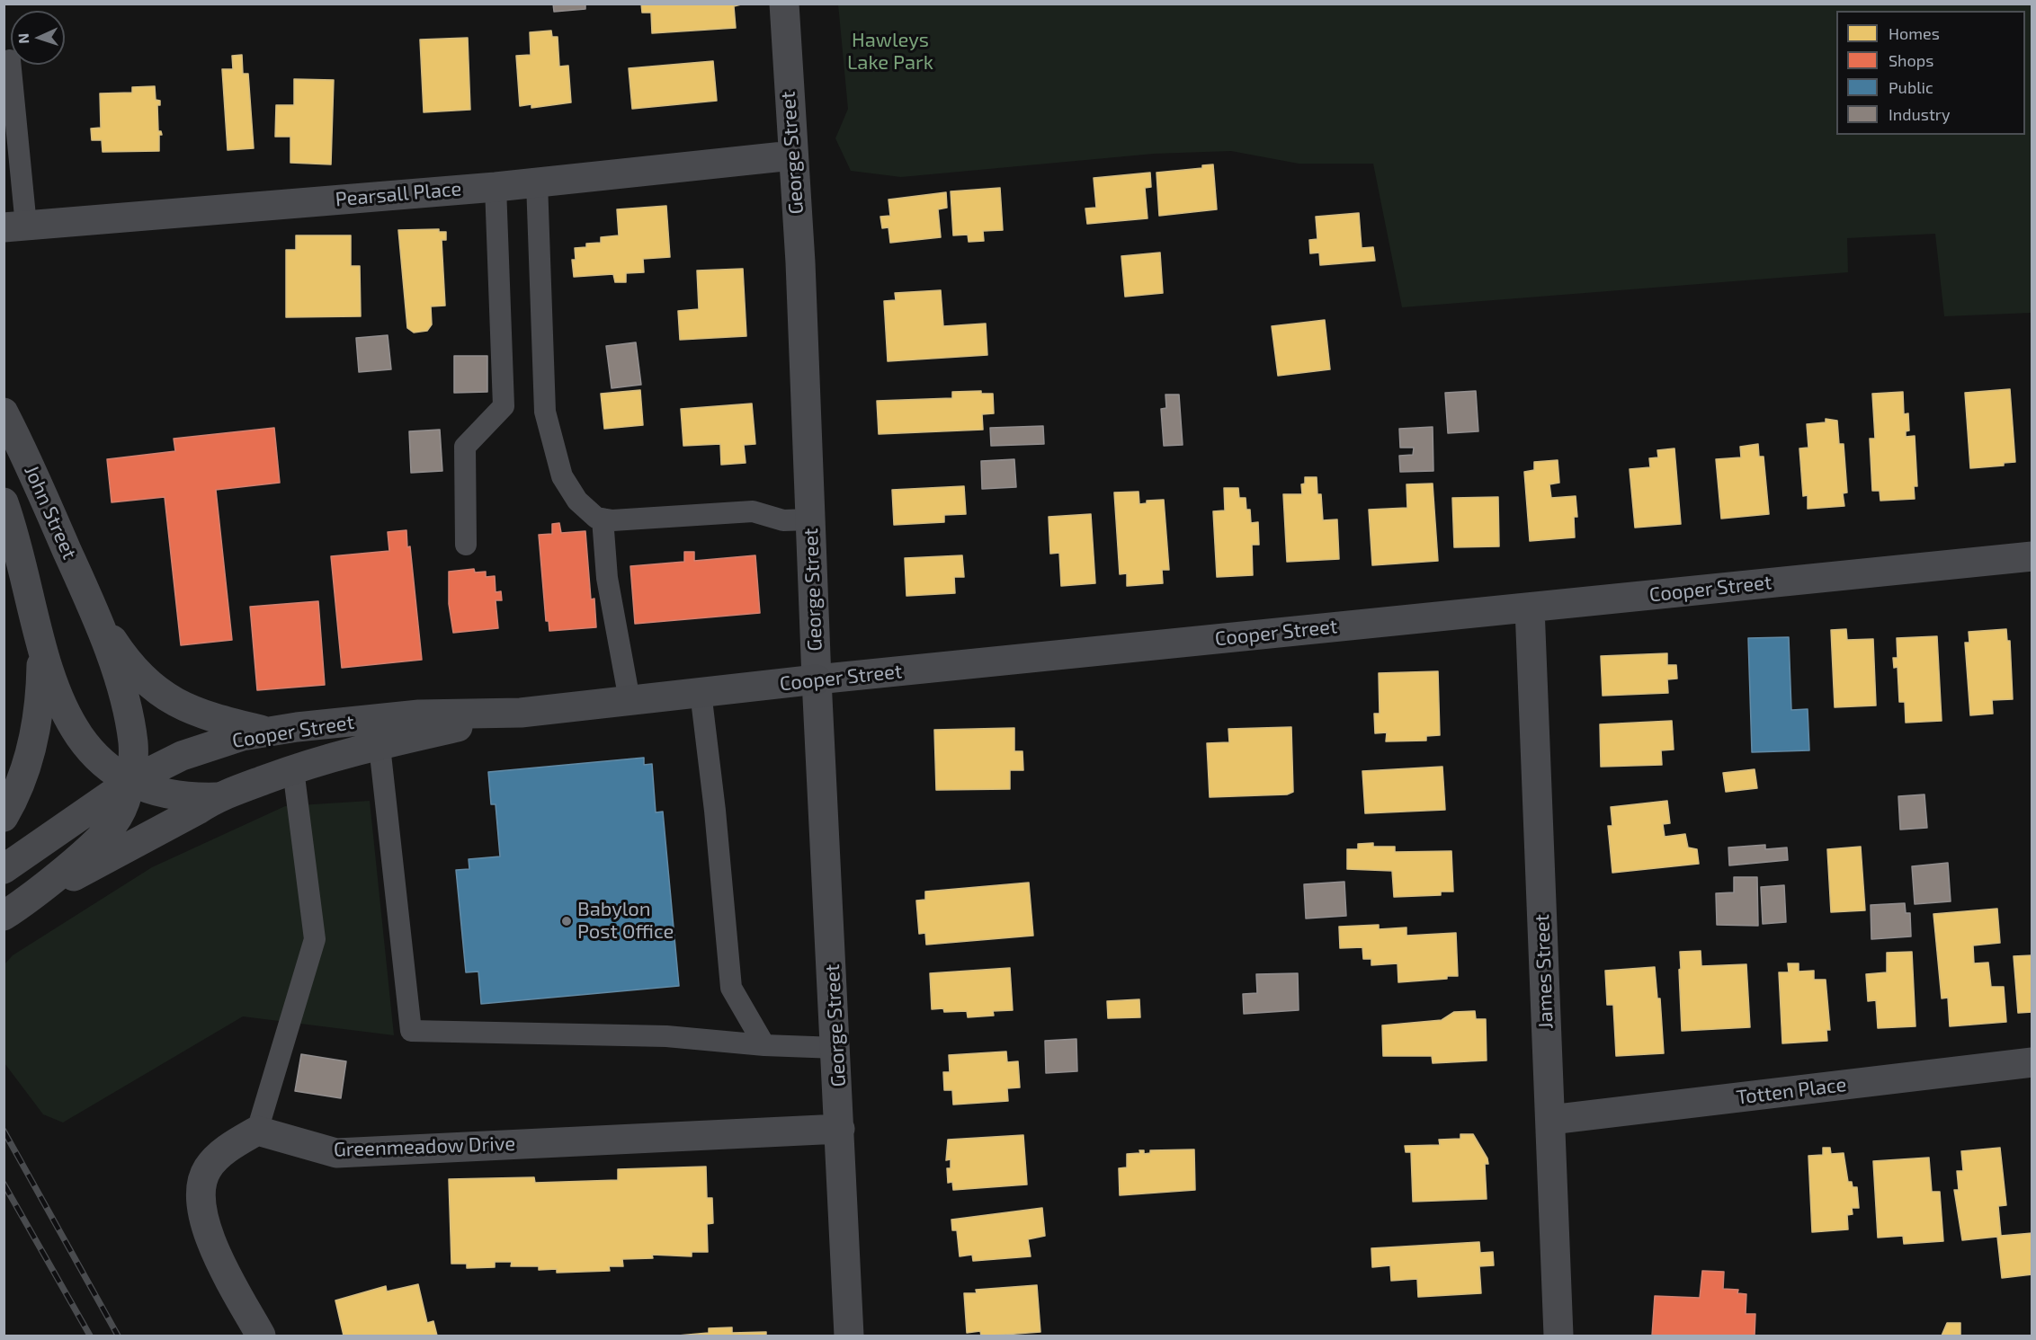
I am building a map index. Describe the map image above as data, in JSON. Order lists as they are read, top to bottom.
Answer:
{
  "streets": {
    "street": [
      "George Street",
      "Pearsall Place",
      "John Street",
      "Cooper Street",
      "James Street",
      "Totten Place",
      "Greenmeadow Drive"
    ]
  },
  "crossings": [
    ["George Street", "Pearsall Place"],
    ["George Street", "Cooper Street"],
    ["George Street", "Greenmeadow Drive"],
    ["John Street", "Cooper Street"],
    ["Cooper Street", "James Street"],
    ["James Street", "Totten Place"]
  ],
  "parks": ["Hawleys Lake Park"],
  "places": ["Babylon Post Office"],
  "legend": [
    "Homes",
    "Shops",
    "Public",
    "Industry"
  ],
  "north": "left"
}
